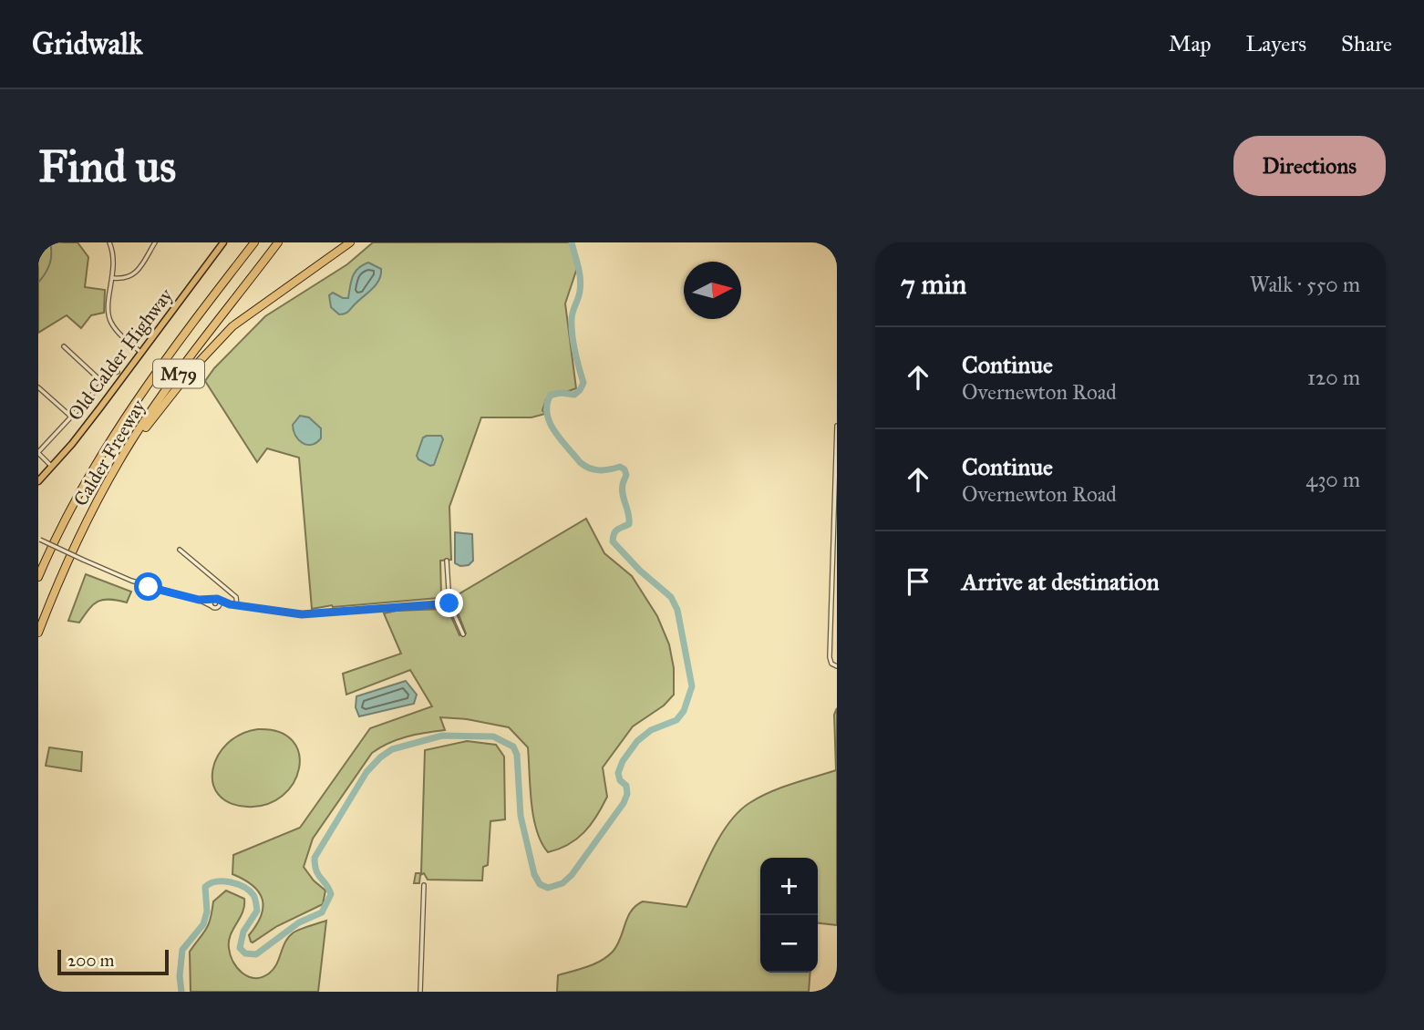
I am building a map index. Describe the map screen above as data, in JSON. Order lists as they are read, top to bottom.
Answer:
{
  "streets": {
    "highway": ["M79", "Calder Freeway"],
    "main road": ["Old Calder Highway"]
  },
  "scale_bar": "200 m",
  "north": "right",
  "page": {
    "header": "Gridwalk",
    "nav": ["Map", "Layers", "Share"],
    "buttons": "Directions",
    "title": "Find us",
    "heading": ["7 min", "Walk · 550 m"],
    "list": [
      ["Continue", "Overnewton Road", "120 m"],
      ["Continue", "Overnewton Road", "430 m"],
      "Arrive at destination"
    ],
    "map_buttons": ["+", "−"],
    "scale": "200 m"
  }
}
